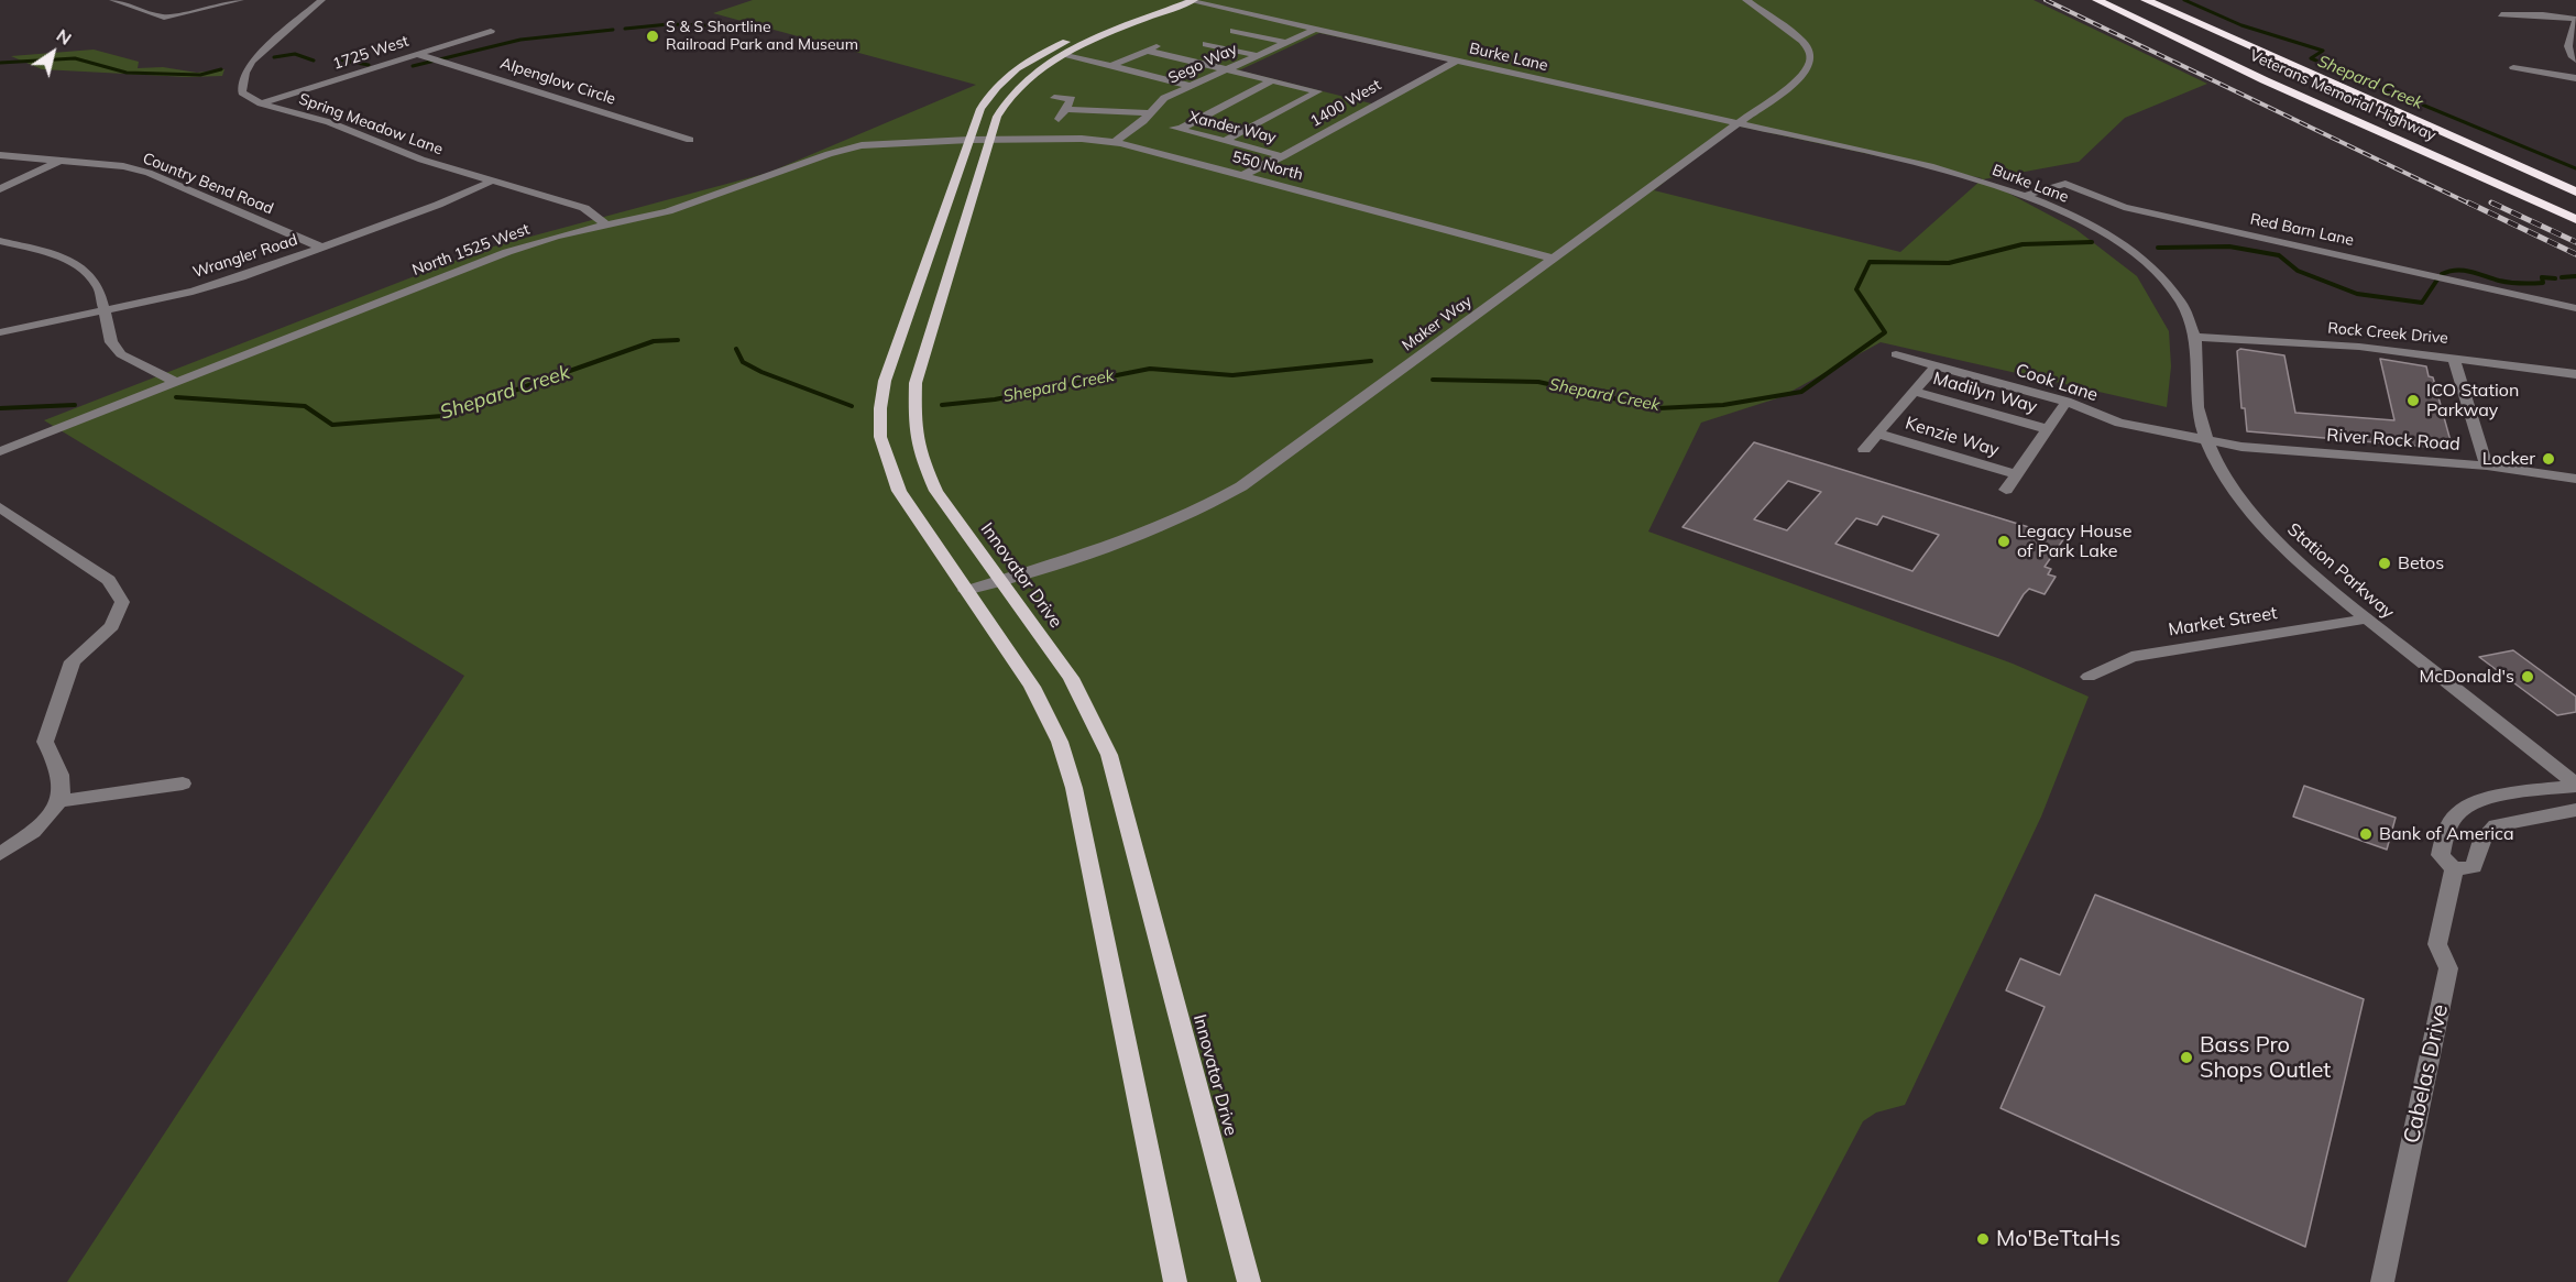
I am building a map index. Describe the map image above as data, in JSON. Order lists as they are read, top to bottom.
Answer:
{
  "streets": {
    "highway": ["Veterans Memorial Highway"],
    "main road": ["Innovator Drive"],
    "street": [
      "1725 West",
      "Burke Lane",
      "Sego Way",
      "Alpenglow Circle",
      "1400 West",
      "Spring Meadow Lane",
      "Xander Way",
      "550 North",
      "Country Bend Road",
      "Red Barn Lane",
      "North 1525 West",
      "Wrangler Road",
      "Maker Way",
      "Rock Creek Drive",
      "Cook Lane",
      "Madilyn Way",
      "Kenzie Way",
      "River Rock Road",
      "Station Parkway",
      "Market Street",
      "Cabelas Drive"
    ]
  },
  "crossings": [
    ["1725 West", "Alpenglow Circle"],
    ["1725 West", "Spring Meadow Lane"],
    ["Burke Lane", "Sego Way"],
    ["Burke Lane", "1400 West"],
    ["Burke Lane", "Red Barn Lane"],
    ["Burke Lane", "Maker Way"],
    ["Burke Lane", "Station Parkway"],
    ["Burke Lane", "Innovator Drive"],
    ["Sego Way", "550 North"],
    ["1400 West", "Xander Way"],
    ["1400 West", "550 North"],
    ["Spring Meadow Lane", "North 1525 West"],
    ["Spring Meadow Lane", "Wrangler Road"],
    ["550 North", "North 1525 West"],
    ["550 North", "Maker Way"],
    ["550 North", "Innovator Drive"],
    ["Country Bend Road", "Wrangler Road"],
    ["Maker Way", "Innovator Drive"],
    ["Rock Creek Drive", "Station Parkway"],
    ["Cook Lane", "River Rock Road"],
    ["Cook Lane", "Station Parkway"],
    ["River Rock Road", "Station Parkway"],
    ["Station Parkway", "Market Street"]
  ],
  "water": ["Shepard Creek"],
  "places": [
    "S & S Shortline Railroad Park and Museum",
    "ICO Station Parkway",
    "Locker",
    "Legacy House of Park Lake",
    "Betos",
    "McDonald's",
    "Bank of America",
    "Bass Pro Shops Outlet",
    "Mo'BeTtaHs"
  ],
  "north": "top right"
}
